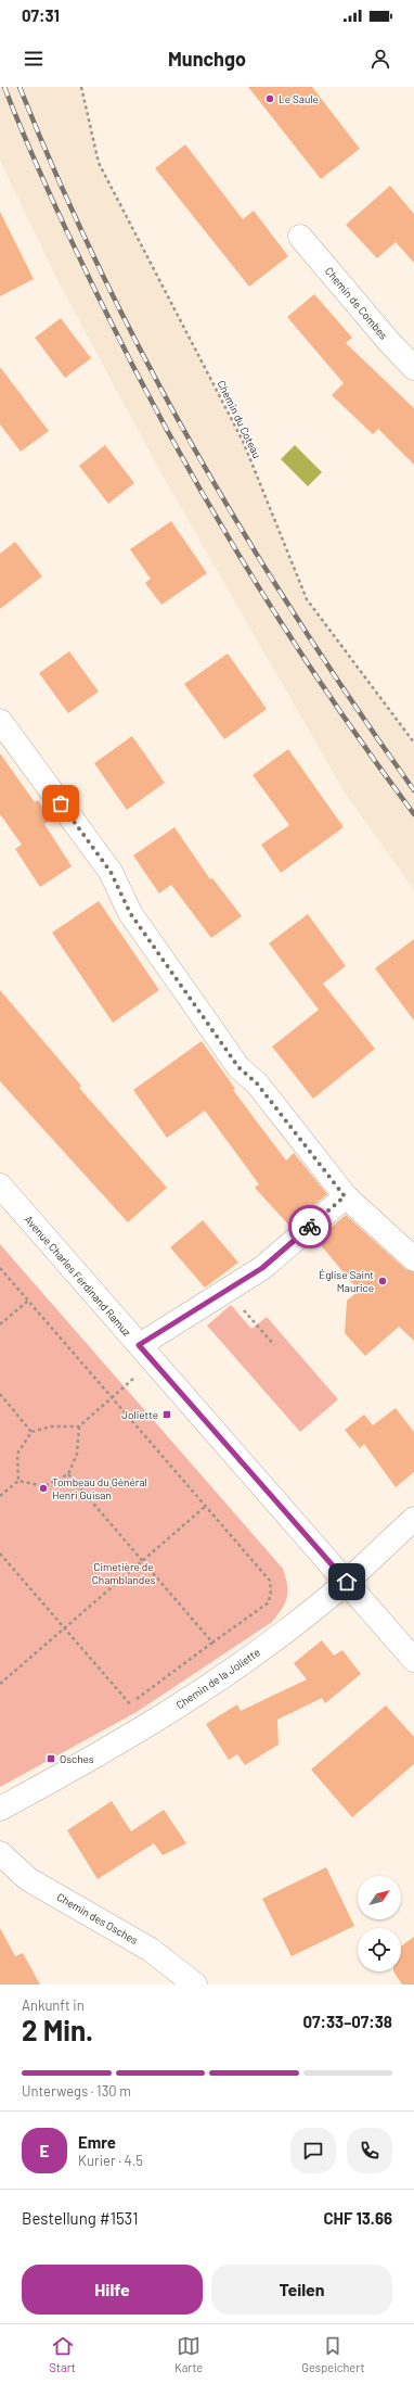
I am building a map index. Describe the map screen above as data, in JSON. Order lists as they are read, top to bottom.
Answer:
{
  "streets": {
    "street": [
      "Chemin de Combes",
      "Avenue Charles Ferdinand Ramuz",
      "Chemin de la Joliette",
      "Chemin des Osches"
    ],
    "path": ["Chemin du Coteau"]
  },
  "crossings": [
    ["Avenue Charles Ferdinand Ramuz", "Chemin de la Joliette"]
  ],
  "parks": ["Cimetière de Chamblandes"],
  "places": {
    "other": ["Le Saule", "Église Saint Maurice", "Tombeau du Général Henri Guisan"],
    "transit": ["Joliette", "Osches"]
  },
  "north": "top right",
  "page": {
    "status": "07:31",
    "header": "Munchgo",
    "heading": ["2 Min.", "Ankunft in", "07:33–07:38"],
    "panel": [
      "Emre",
      "Kurier · 4.5",
      "Bestellung #1531",
      "CHF 13.66"
    ],
    "bar": "Unterwegs · 130 m",
    "round": "E",
    "buttons": ["Hilfe", "Teilen"],
    "tabs": ["Start", "Karte", "Gespeichert"]
  }
}
